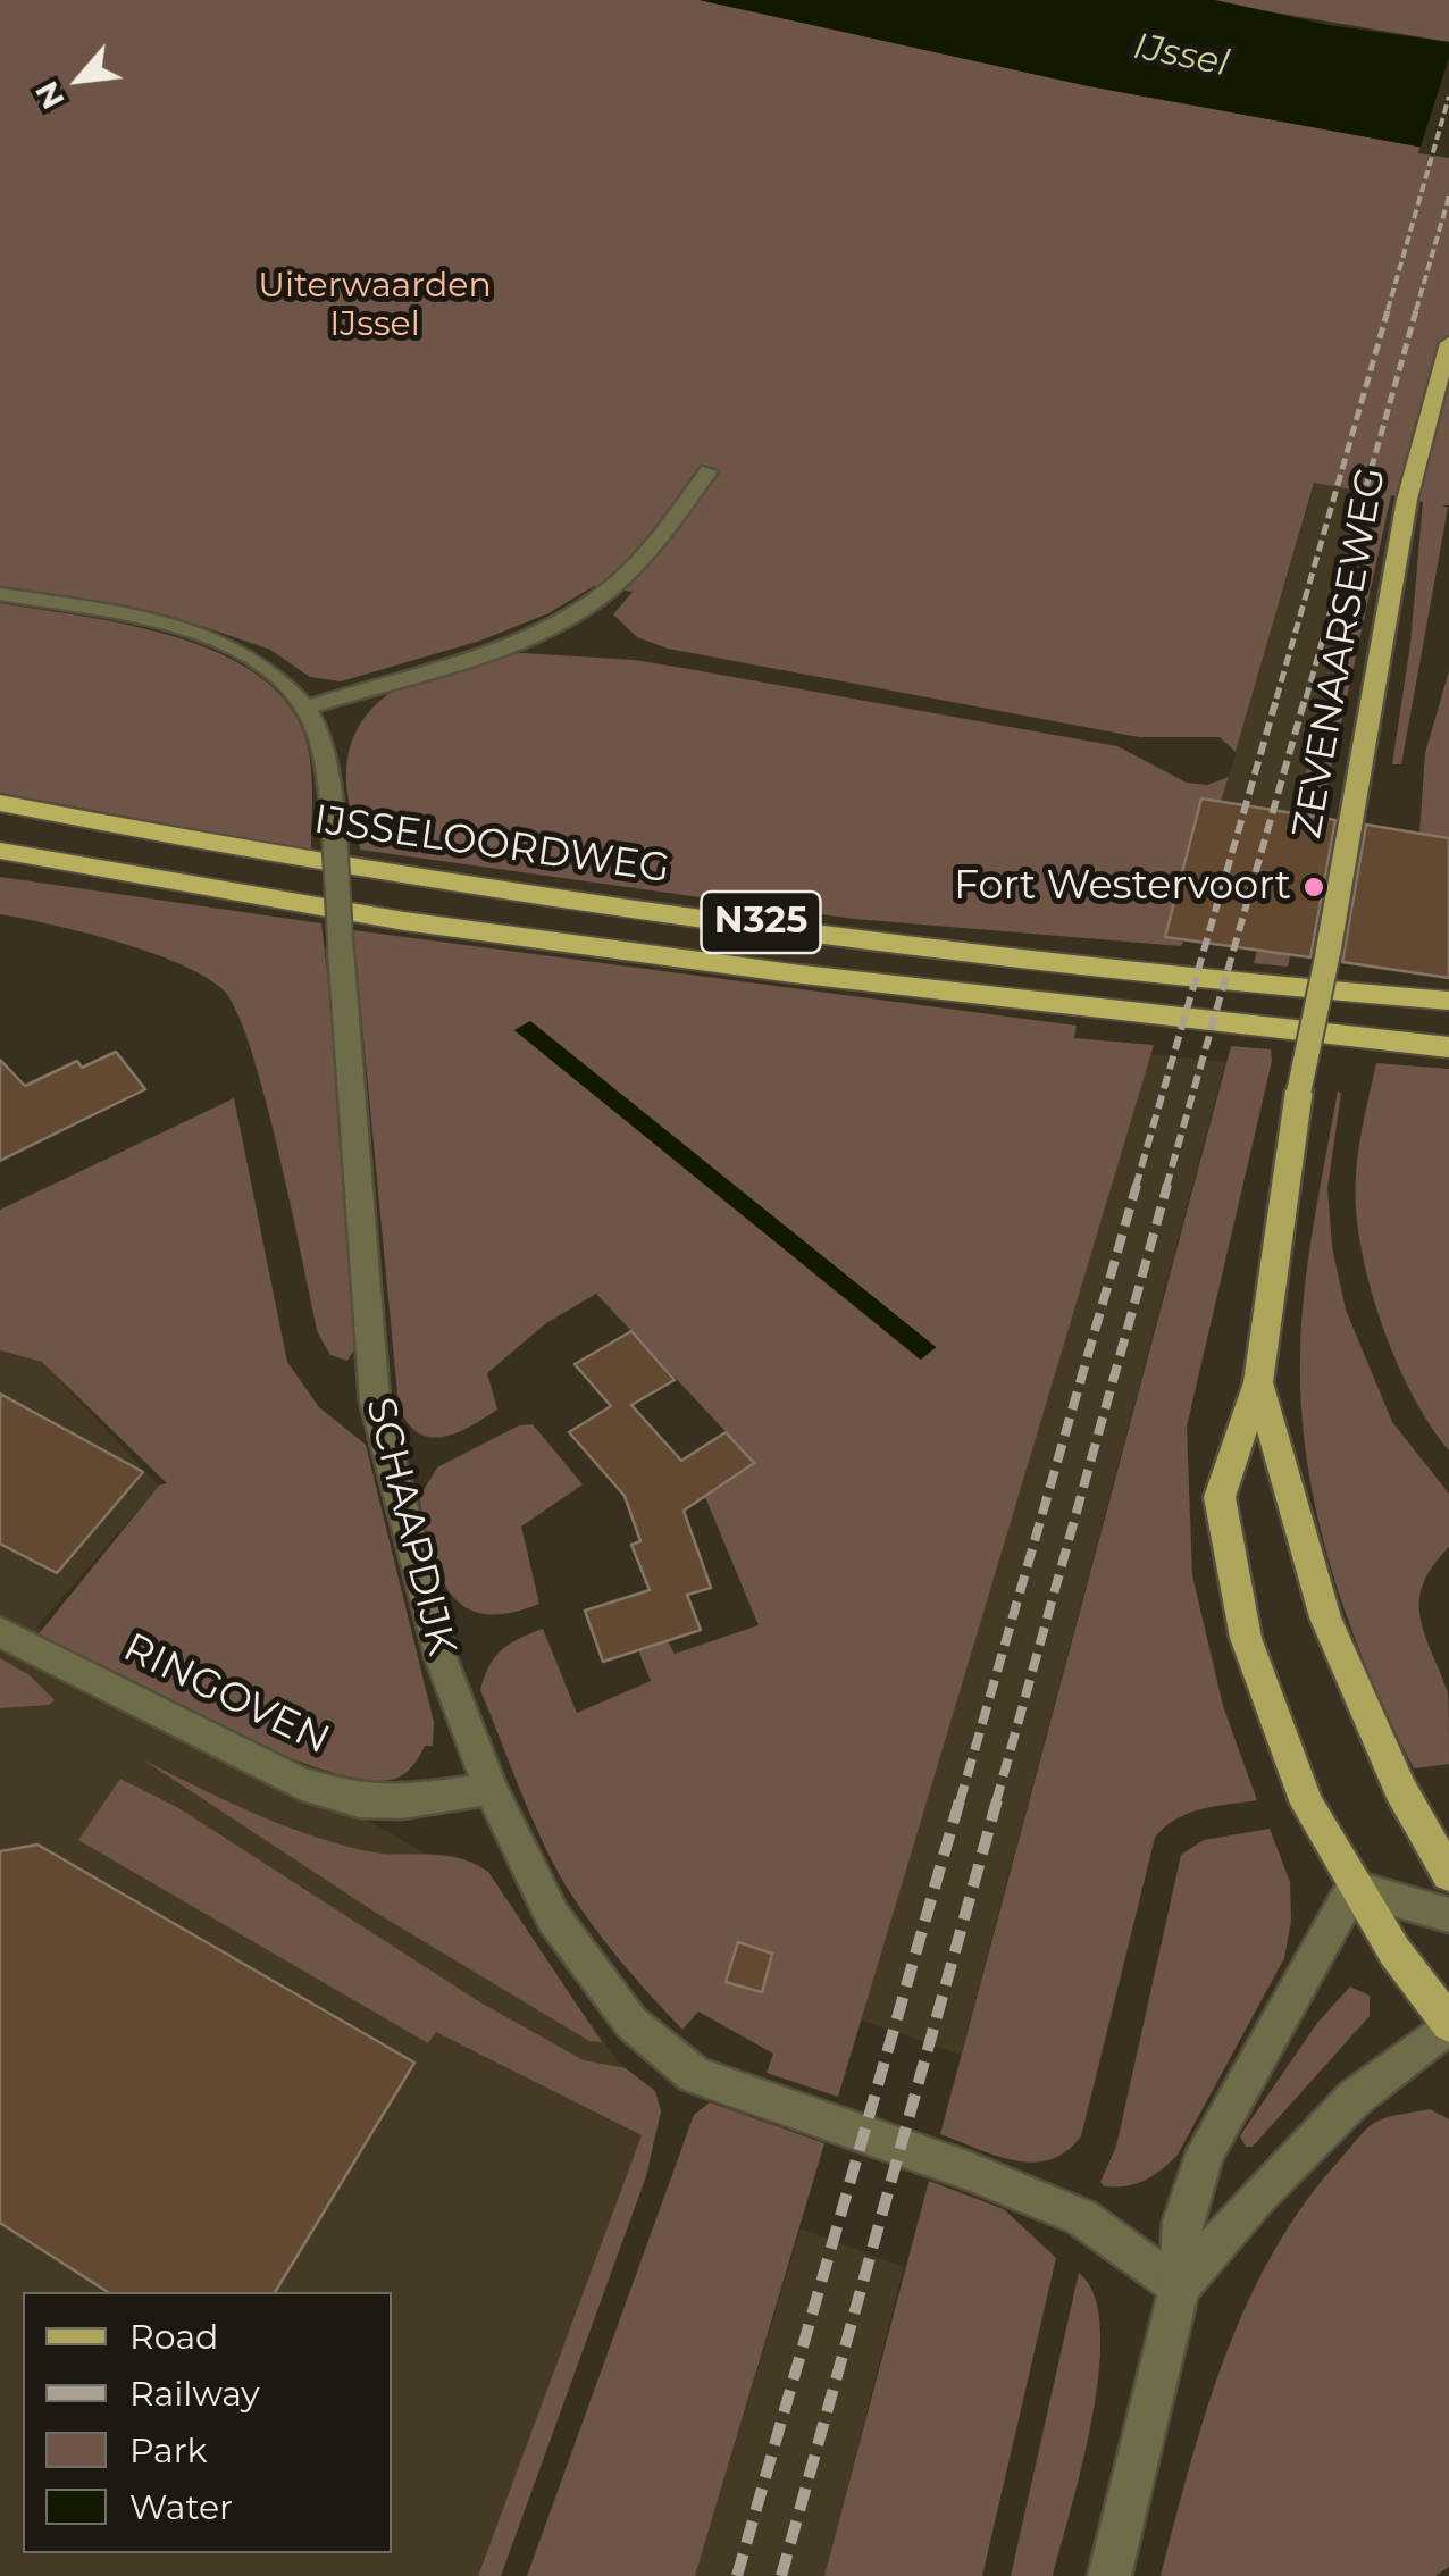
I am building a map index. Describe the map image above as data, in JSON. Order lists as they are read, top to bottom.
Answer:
{
  "streets": {
    "highway": ["IJSSELOORDWEG", "N325"],
    "main road": ["ZEVENAARSEWEG"],
    "street": ["SCHAAPDIJK", "RINGOVEN"]
  },
  "crossings": [
    ["SCHAAPDIJK", "RINGOVEN"]
  ],
  "water": ["IJssel"],
  "parks": ["Uiterwaarden IJssel"],
  "places": ["Fort Westervoort"],
  "legend": [
    "Road",
    "Railway",
    "Park",
    "Water"
  ],
  "north": "bottom left"
}
